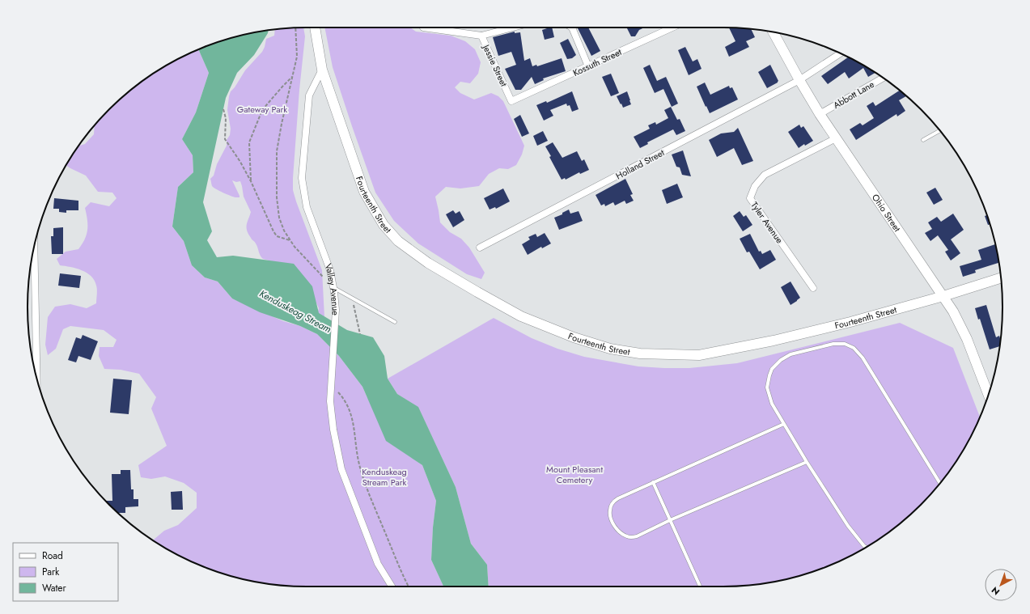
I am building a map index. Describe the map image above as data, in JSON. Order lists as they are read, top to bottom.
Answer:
{
  "streets": {
    "street": [
      "Kossuth Street",
      "Jessie Street",
      "Abbott Lane",
      "Holland Street",
      "Fourteenth Street",
      "Ohio Street",
      "Tyler Avenue",
      "Valley Avenue"
    ]
  },
  "crossings": [
    ["Kossuth Street", "Jessie Street"],
    ["Abbott Lane", "Ohio Street"],
    ["Holland Street", "Ohio Street"],
    ["Fourteenth Street", "Ohio Street"],
    ["Fourteenth Street", "Valley Avenue"],
    ["Ohio Street", "Tyler Avenue"]
  ],
  "water": ["Kenduskeag Stream"],
  "parks": ["Gateway Park", "Mount Pleasant Cemetery", "Kenduskeag Stream Park"],
  "legend": ["Road", "Park", "Water"],
  "north": "bottom left"
}
